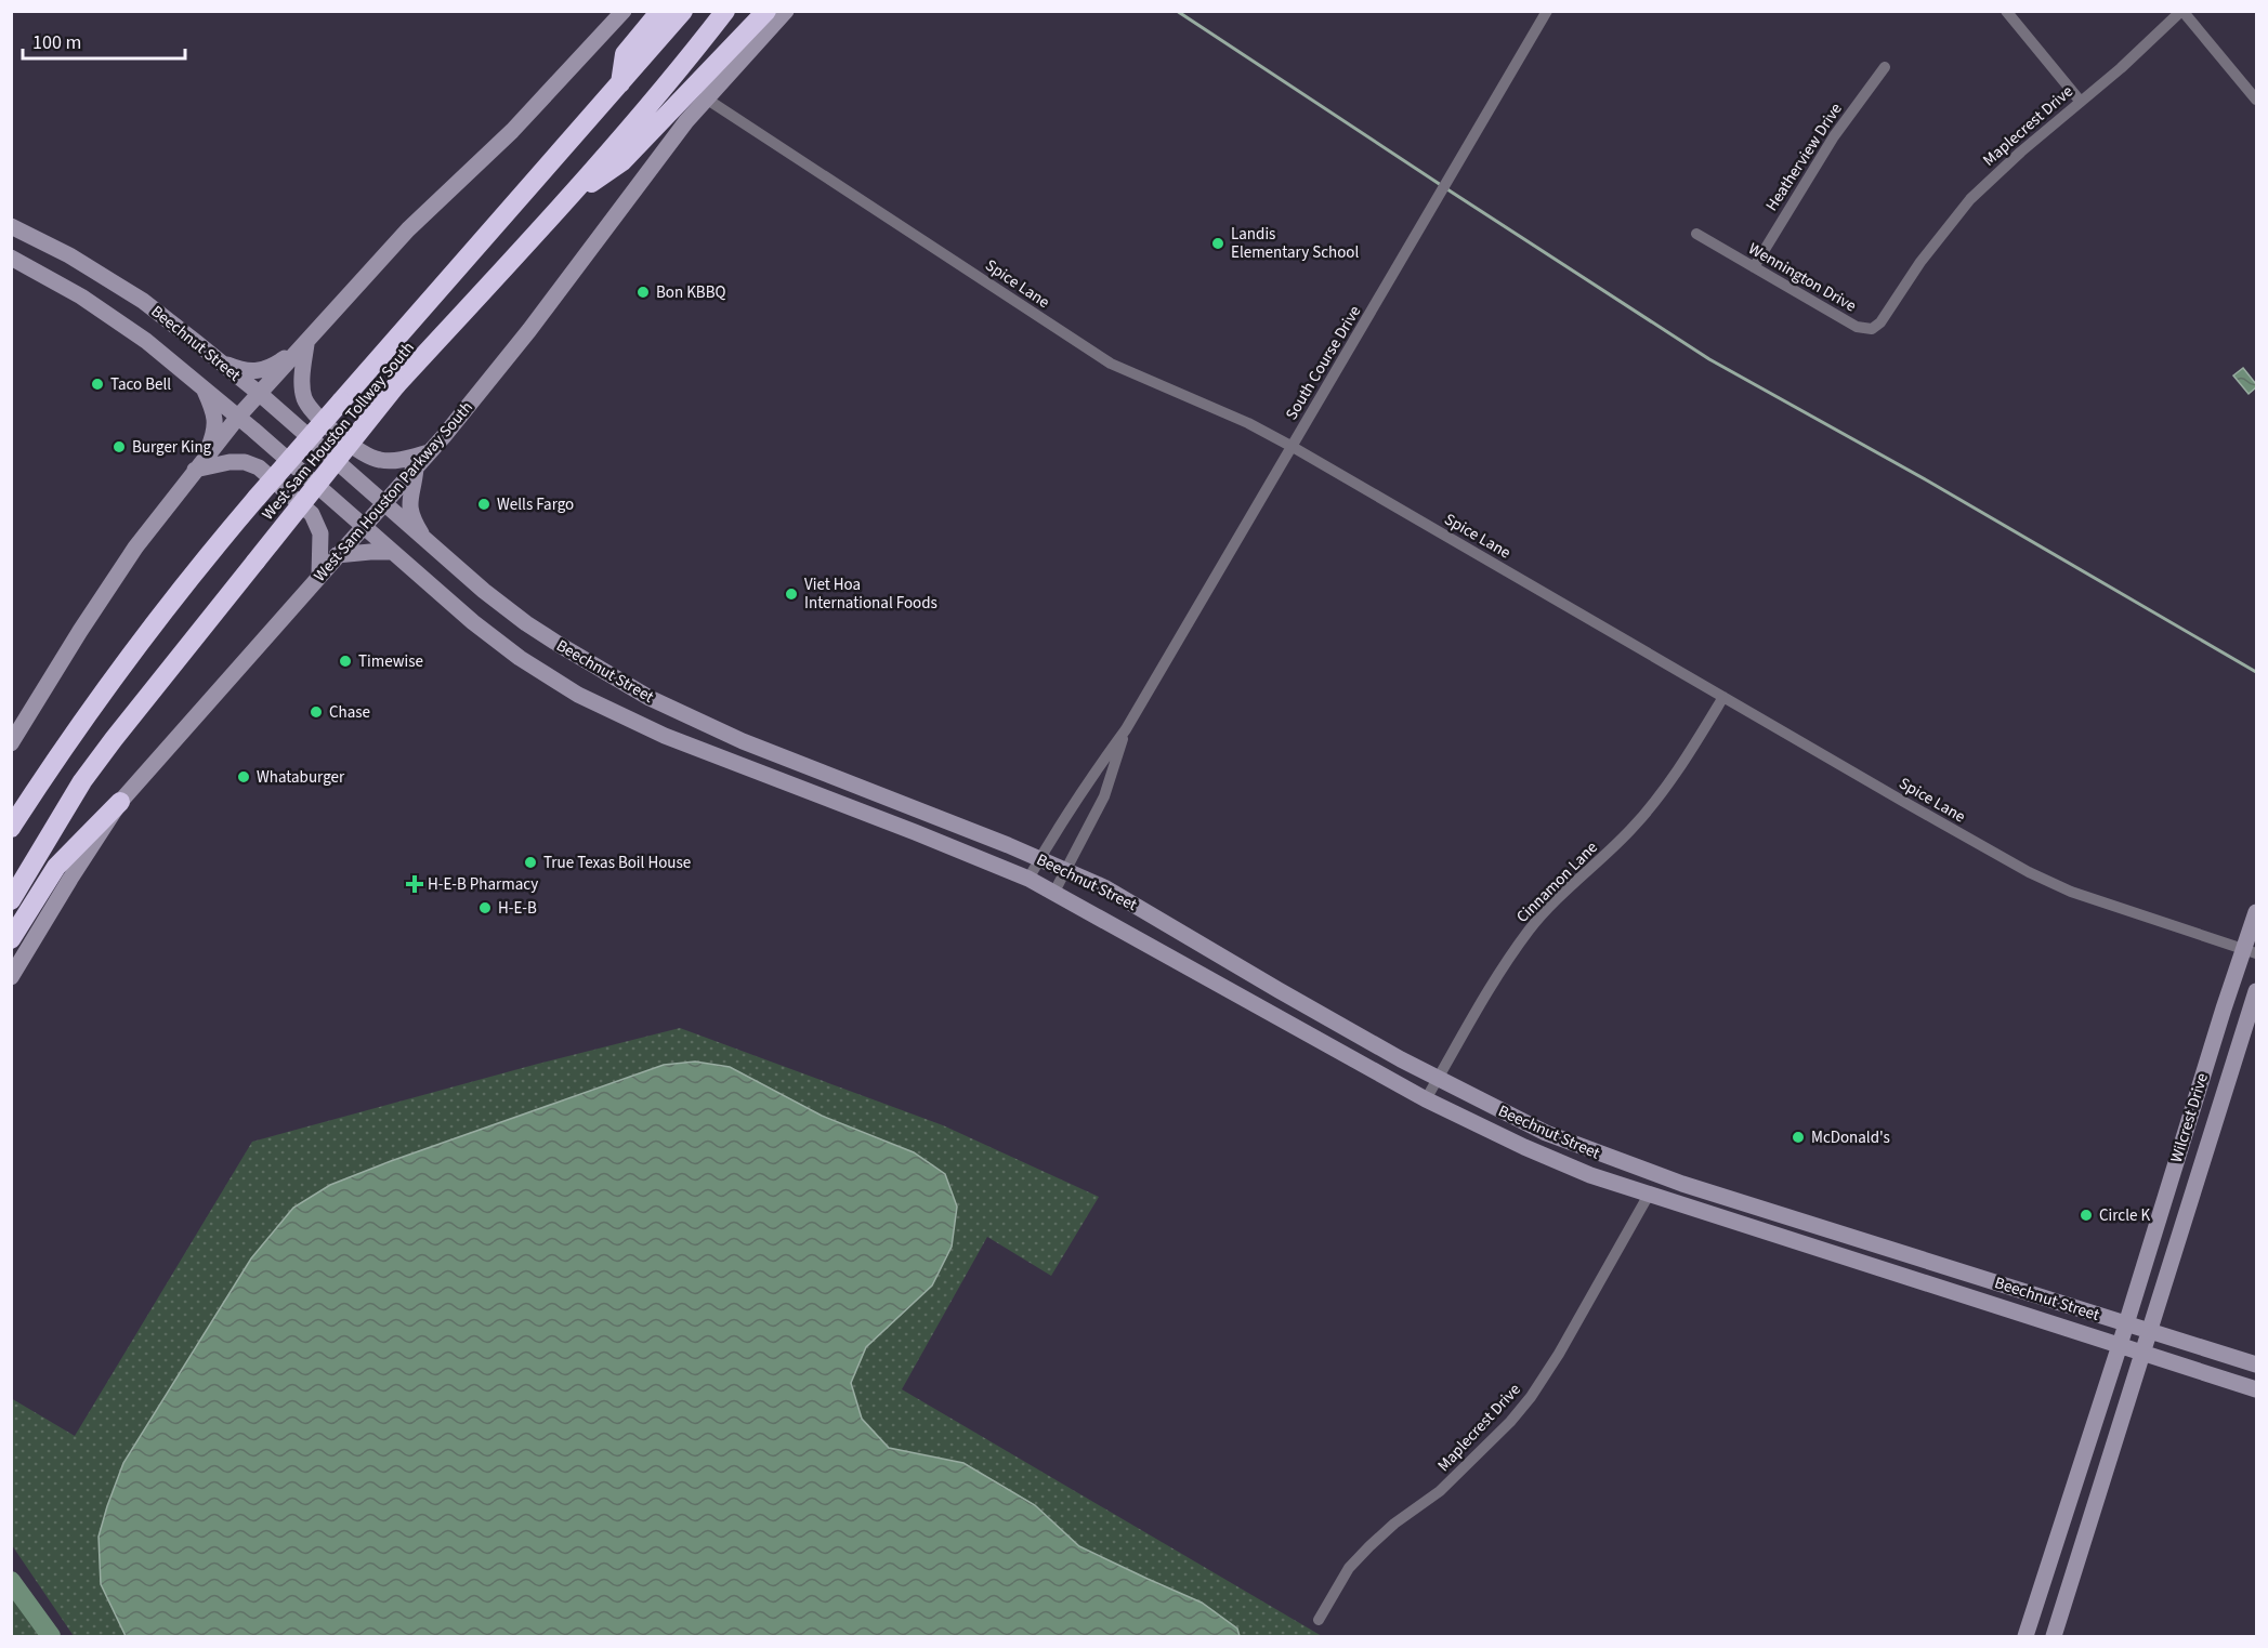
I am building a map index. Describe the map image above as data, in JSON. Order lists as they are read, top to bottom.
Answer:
{
  "streets": {
    "highway": ["West Sam Houston Tollway South"],
    "main road": ["Beechnut Street", "West Sam Houston Parkway South", "Wilcrest Drive"],
    "street": [
      "Maplecrest Drive",
      "Heatherview Drive",
      "Wennington Drive",
      "Spice Lane",
      "South Course Drive",
      "Cinnamon Lane"
    ]
  },
  "crossings": [
    ["Maplecrest Drive", "Wennington Drive"],
    ["Maplecrest Drive", "Beechnut Street"],
    ["Heatherview Drive", "Wennington Drive"],
    ["Spice Lane", "South Course Drive"],
    ["Spice Lane", "West Sam Houston Parkway South"],
    ["Spice Lane", "Cinnamon Lane"],
    ["Spice Lane", "Wilcrest Drive"],
    ["Beechnut Street", "South Course Drive"],
    ["Beechnut Street", "West Sam Houston Parkway South"],
    ["Beechnut Street", "Cinnamon Lane"],
    ["Beechnut Street", "Wilcrest Drive"]
  ],
  "places": {
    "other": [
      "Landis Elementary School",
      "Bon KBBQ",
      "Taco Bell",
      "Burger King",
      "Wells Fargo",
      "Viet Hoa International Foods",
      "Timewise",
      "Chase",
      "Whataburger",
      "True Texas Boil House",
      "H-E-B",
      "McDonald's",
      "Circle K"
    ],
    "health": ["H-E-B Pharmacy"]
  },
  "scale_bar": "100 m"
}
